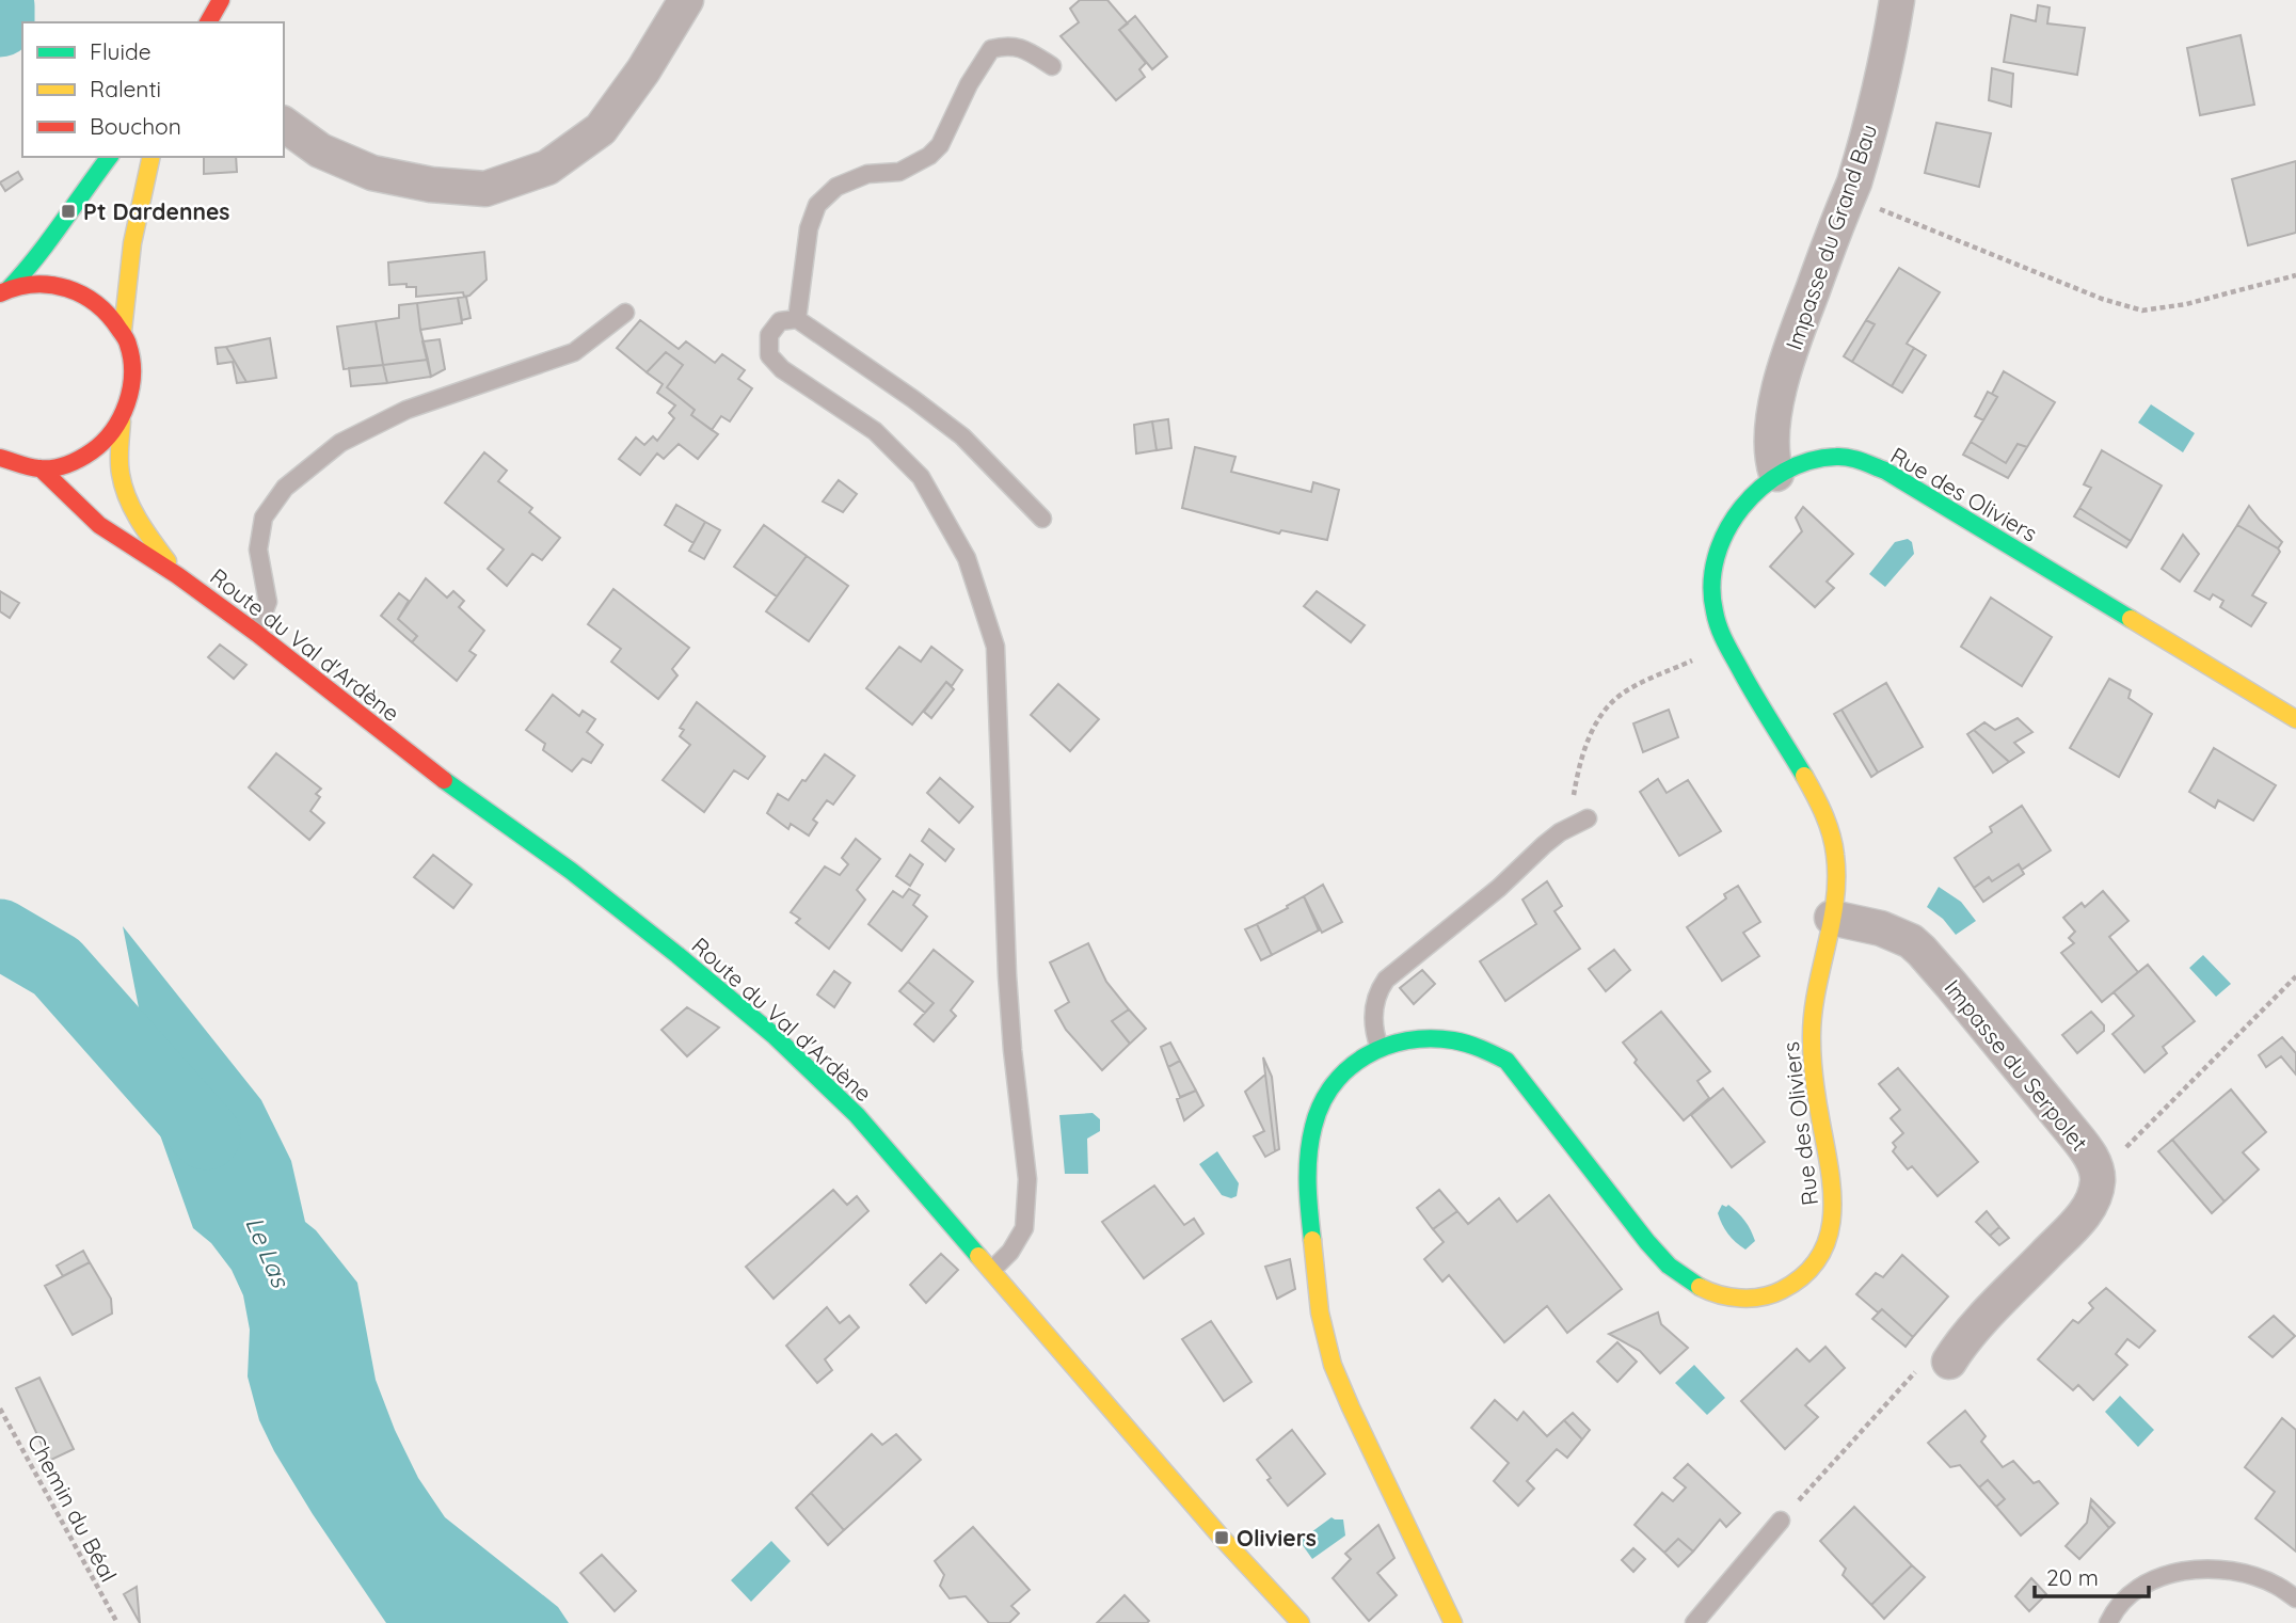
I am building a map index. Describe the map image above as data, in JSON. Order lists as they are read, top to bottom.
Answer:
{
  "streets": {
    "main road": ["Rue des Oliviers", "Route du Val d'Ardène"],
    "street": ["Impasse du Grand Bau", "Impasse du Serpolet"],
    "path": ["Chemin du Béal"]
  },
  "crossings": [
    ["Impasse du Grand Bau", "Rue des Oliviers"],
    ["Rue des Oliviers", "Impasse du Serpolet"]
  ],
  "water": ["Le Las"],
  "places": {
    "transit": ["Pt Dardennes", "Oliviers"]
  },
  "legend": ["Fluide", "Ralenti", "Bouchon"],
  "scale_bar": "20 m"
}
